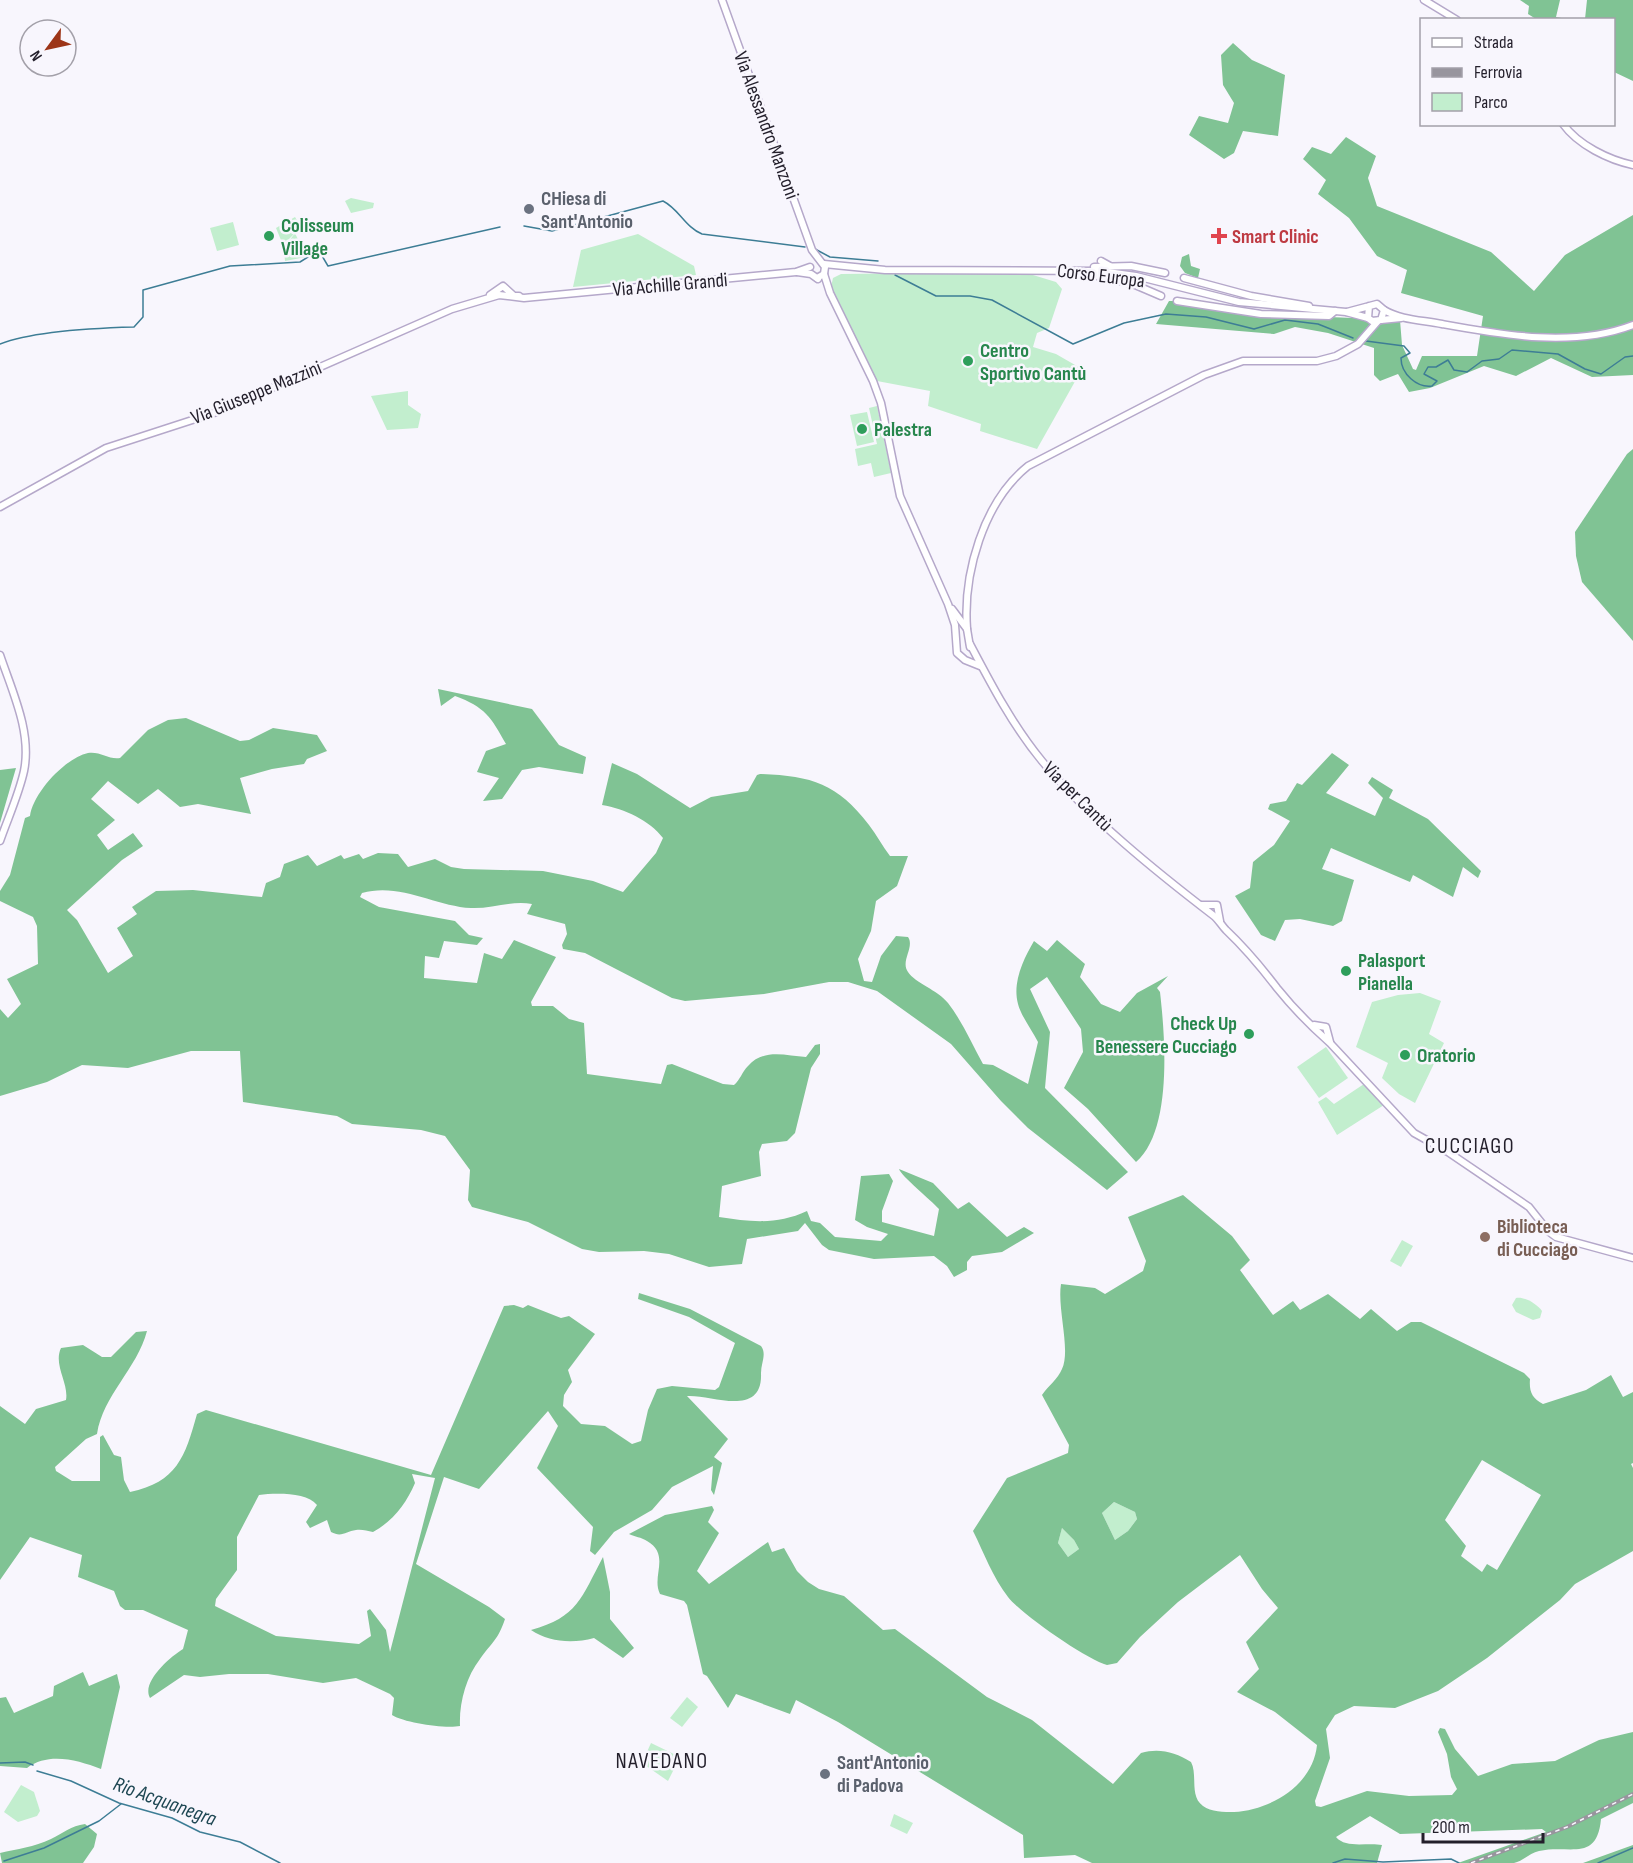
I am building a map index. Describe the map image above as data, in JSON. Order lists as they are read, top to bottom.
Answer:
{
  "streets": {
    "main road": [
      "Via Alessandro Manzoni",
      "Corso Europa",
      "Via Achille Grandi",
      "Via Giuseppe Mazzini",
      "Via per Cantù"
    ]
  },
  "crossings": [
    ["Via Alessandro Manzoni", "Corso Europa"],
    ["Via Alessandro Manzoni", "Via Achille Grandi"],
    ["Corso Europa", "Via Achille Grandi"],
    ["Via Achille Grandi", "Via Giuseppe Mazzini"]
  ],
  "districts": ["CUCCIAGO", "NAVEDANO"],
  "water": ["Rio Acquanegra"],
  "places": {
    "other": [
      "CHiesa di Sant'Antonio",
      "Colisseum Village",
      "Centro Sportivo Cantù",
      "Palestra",
      "Palasport Pianella",
      "Check Up Benessere Cucciago",
      "Oratorio",
      "Biblioteca di Cucciago",
      "Sant'Antonio di Padova"
    ],
    "health": ["Smart Clinic"]
  },
  "legend": ["Strada", "Ferrovia", "Parco"],
  "scale_bar": "200 m",
  "north": "bottom left"
}
